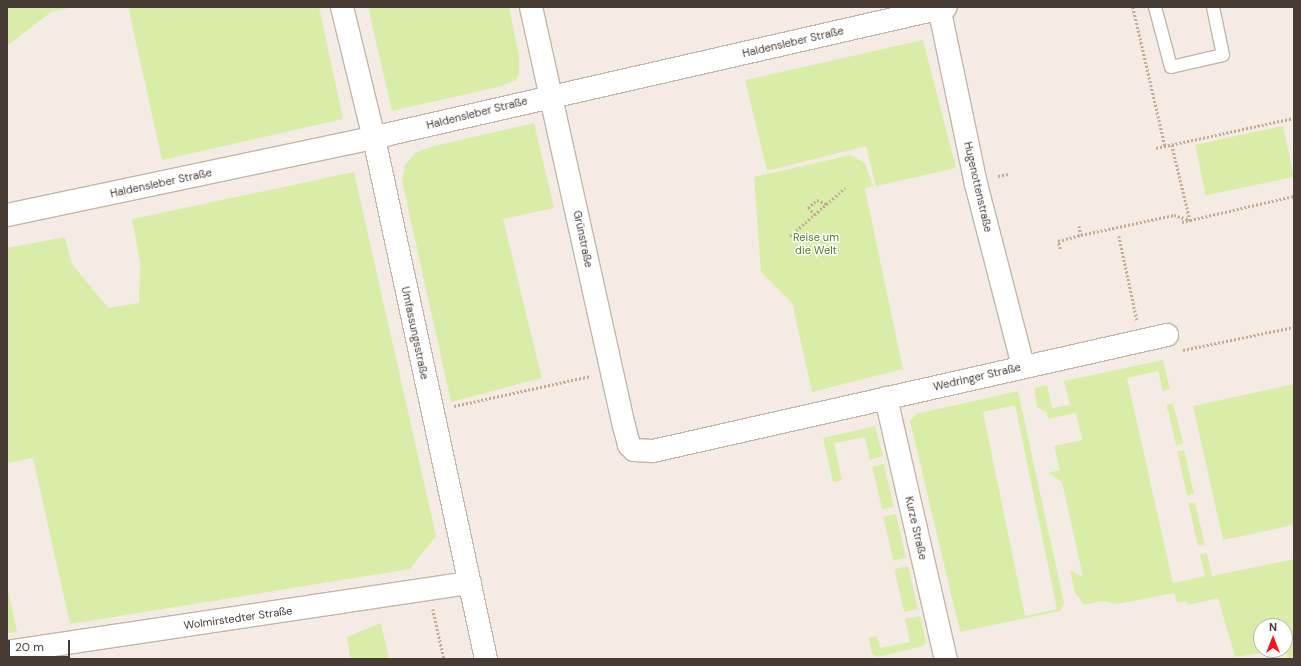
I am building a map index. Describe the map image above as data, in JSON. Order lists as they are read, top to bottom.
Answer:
{
  "streets": {
    "street": [
      "Haldensleber Straße",
      "Hugenottenstraße",
      "Grünstraße",
      "Umfassungsstraße",
      "Wedringer Straße",
      "Kurze Straße",
      "Wolmirstedter Straße"
    ]
  },
  "crossings": [
    ["Haldensleber Straße", "Hugenottenstraße"],
    ["Haldensleber Straße", "Grünstraße"],
    ["Haldensleber Straße", "Umfassungsstraße"],
    ["Hugenottenstraße", "Wedringer Straße"],
    ["Grünstraße", "Wedringer Straße"],
    ["Umfassungsstraße", "Wolmirstedter Straße"],
    ["Wedringer Straße", "Kurze Straße"]
  ],
  "parks": ["Reise um die Welt"],
  "scale_bar": "20 m",
  "north": "top"
}
